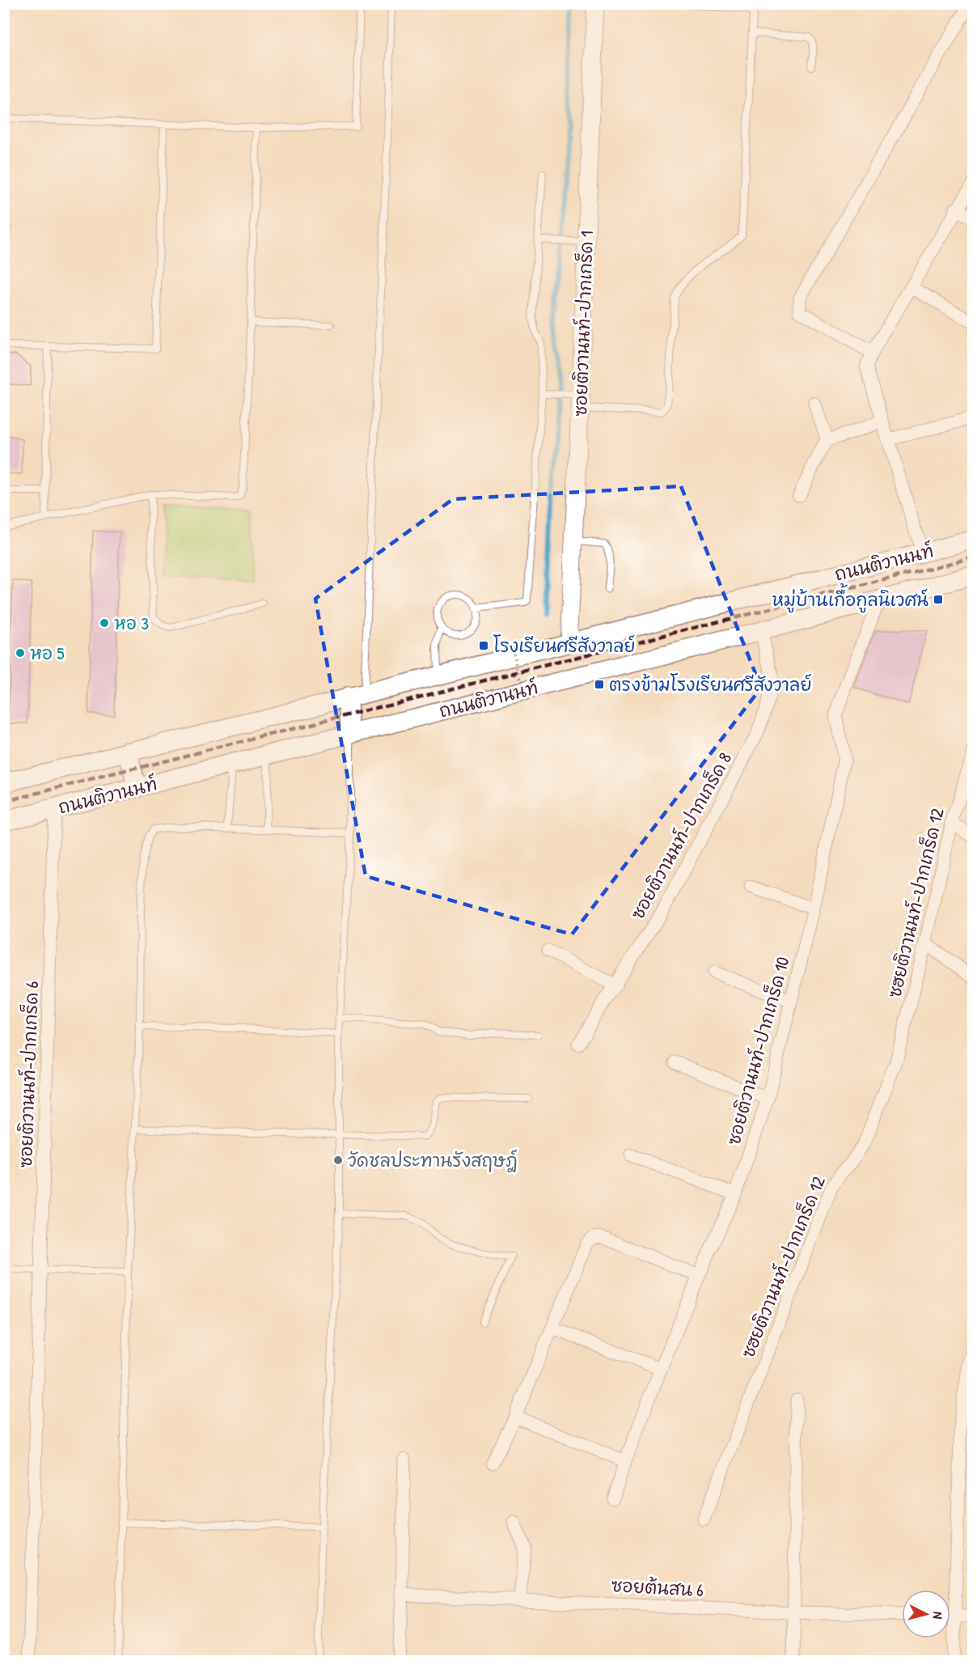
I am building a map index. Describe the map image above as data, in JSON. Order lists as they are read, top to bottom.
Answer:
{
  "streets": {
    "main road": ["ถนนติวานนท์"],
    "street": [
      "ซอยติวานนท์-ปากเกร็ด 1",
      "ซอยติวานนท์-ปากเกร็ด 8",
      "ซฮยติวานนท์-ปากเกร็ด 12",
      "ซอยติวานนท์-ปากเกร็ด 10",
      "ซอยติวานนท์-ปากเกร็ด 6",
      "ซอยต้นสน 6"
    ]
  },
  "crossings": [
    ["ซอยติวานนท์-ปากเกร็ด 1", "ถนนติวานนท์"],
    ["ถนนติวานนท์", "ซอยติวานนท์-ปากเกร็ด 8"],
    ["ถนนติวานนท์", "ซอยติวานนท์-ปากเกร็ด 10"],
    ["ถนนติวานนท์", "ซอยติวานนท์-ปากเกร็ด 6"]
  ],
  "places": {
    "transit": ["หมู่บ้านเกื้อกูลนิเวศน์", "โรงเรียนศรีสังวาลย์", "ตรงข้ามโรงเรียนศรีสังวาลย์"],
    "other": ["หอ 3", "หอ 5", "วัดชลประทานรังสฤษฎ์"]
  },
  "north": "right"
}
